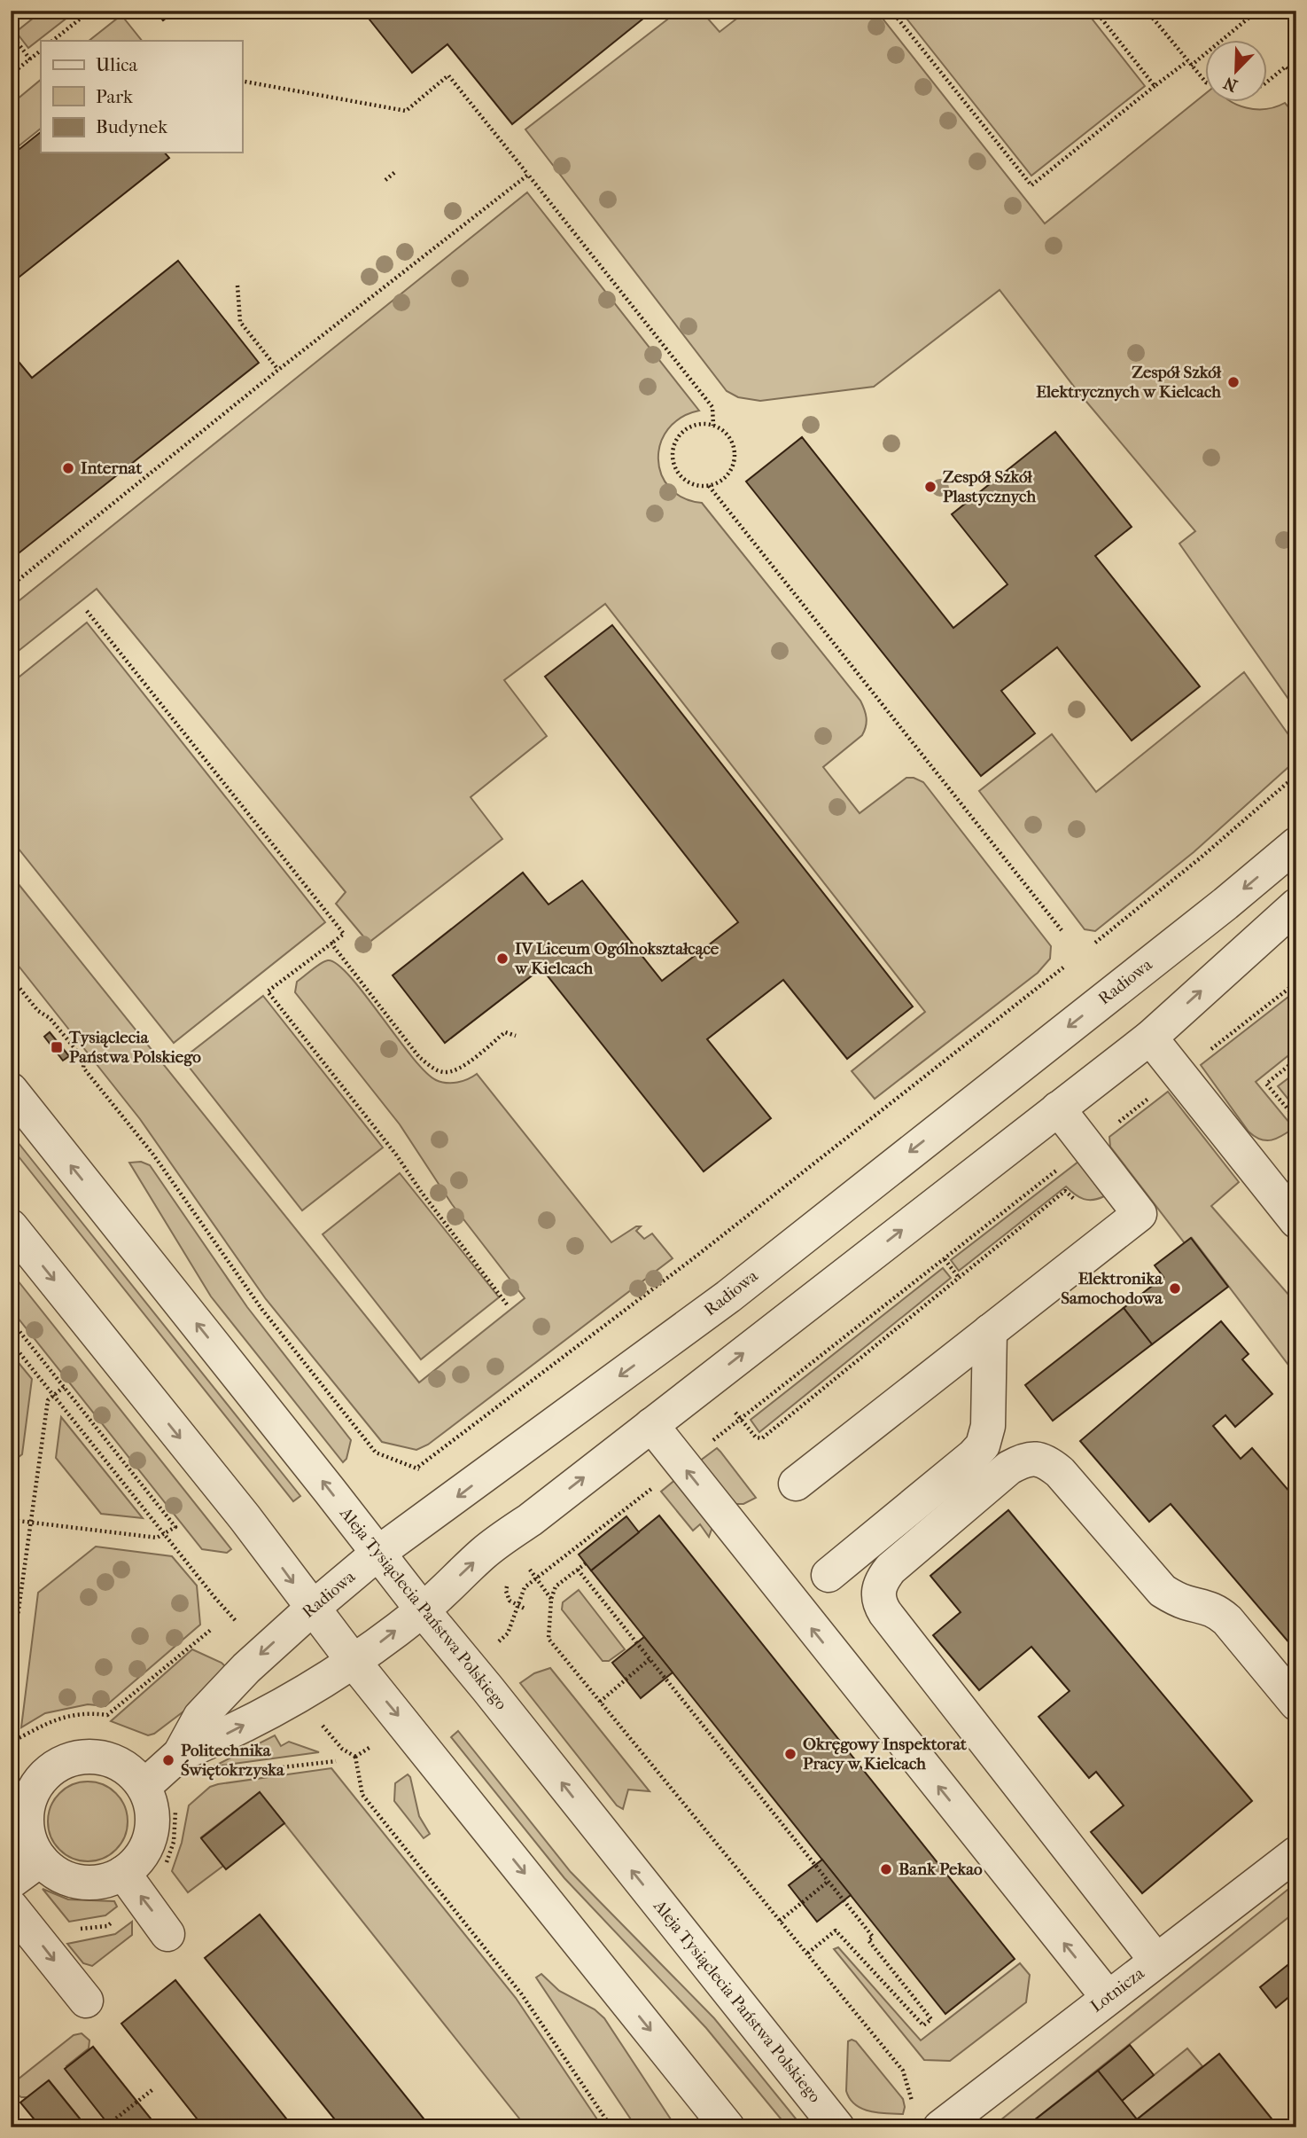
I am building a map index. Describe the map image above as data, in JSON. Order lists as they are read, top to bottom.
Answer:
{
  "streets": {
    "street": ["Radiowa", "Aleja Tysiąclecia Państwa Polskiego", "Lotnicza"]
  },
  "crossings": [
    ["Radiowa", "Aleja Tysiąclecia Państwa Polskiego"]
  ],
  "places": {
    "other": [
      "Zespół Szkół Elektrycznych w Kielcach",
      "Internat",
      "Zespół Szkół Plastycznych",
      "IV Liceum Ogólnokształcące w Kielcach",
      "Elektronika Samochodowa",
      "Okręgowy Inspektorat Pracy w Kielcach",
      "Politechnika Świętokrzyska",
      "Bank Pekao"
    ],
    "transit": ["Tysiąclecia Państwa Polskiego"]
  },
  "legend": ["Ulica", "Park", "Budynek"],
  "north": "bottom left"
}
